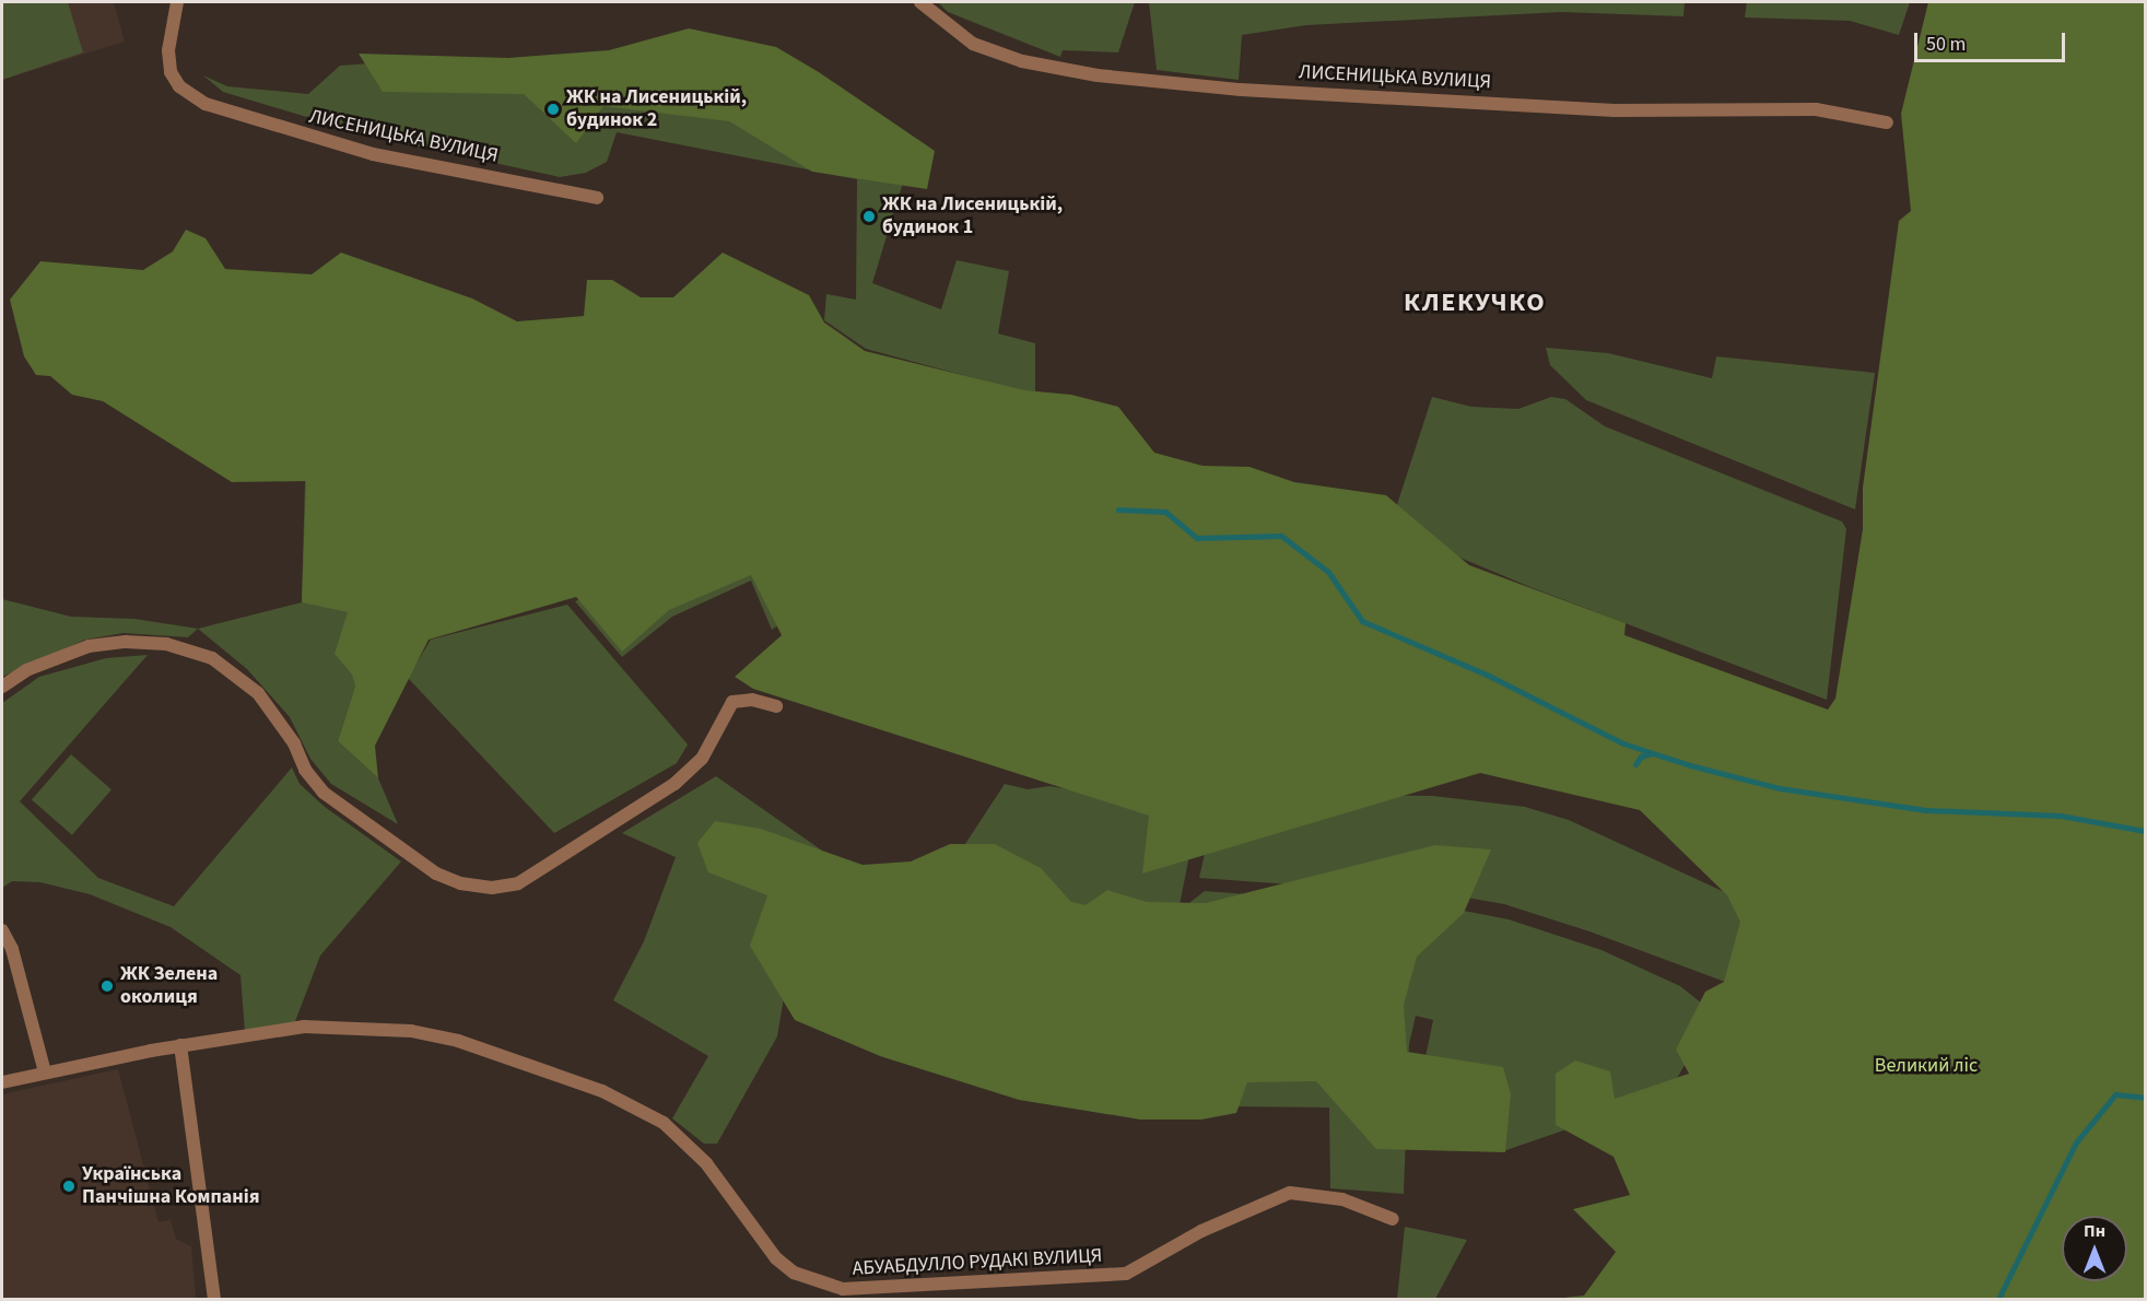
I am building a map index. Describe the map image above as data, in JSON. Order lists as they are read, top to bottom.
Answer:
{
  "streets": {
    "street": ["ЛИСЕНИЦЬКА ВУЛИЦЯ", "АБУАБДУЛЛО РУДАКІ ВУЛИЦЯ"]
  },
  "districts": ["КЛЕКУЧКО"],
  "parks": ["Великий ліс"],
  "places": [
    "ЖК на Лисеницькій, будинок 2",
    "ЖК на Лисеницькій, будинок 1",
    "ЖК Зелена околиця",
    "Українська Панчішна Компанія"
  ],
  "scale_bar": "50 m",
  "north": "top"
}
